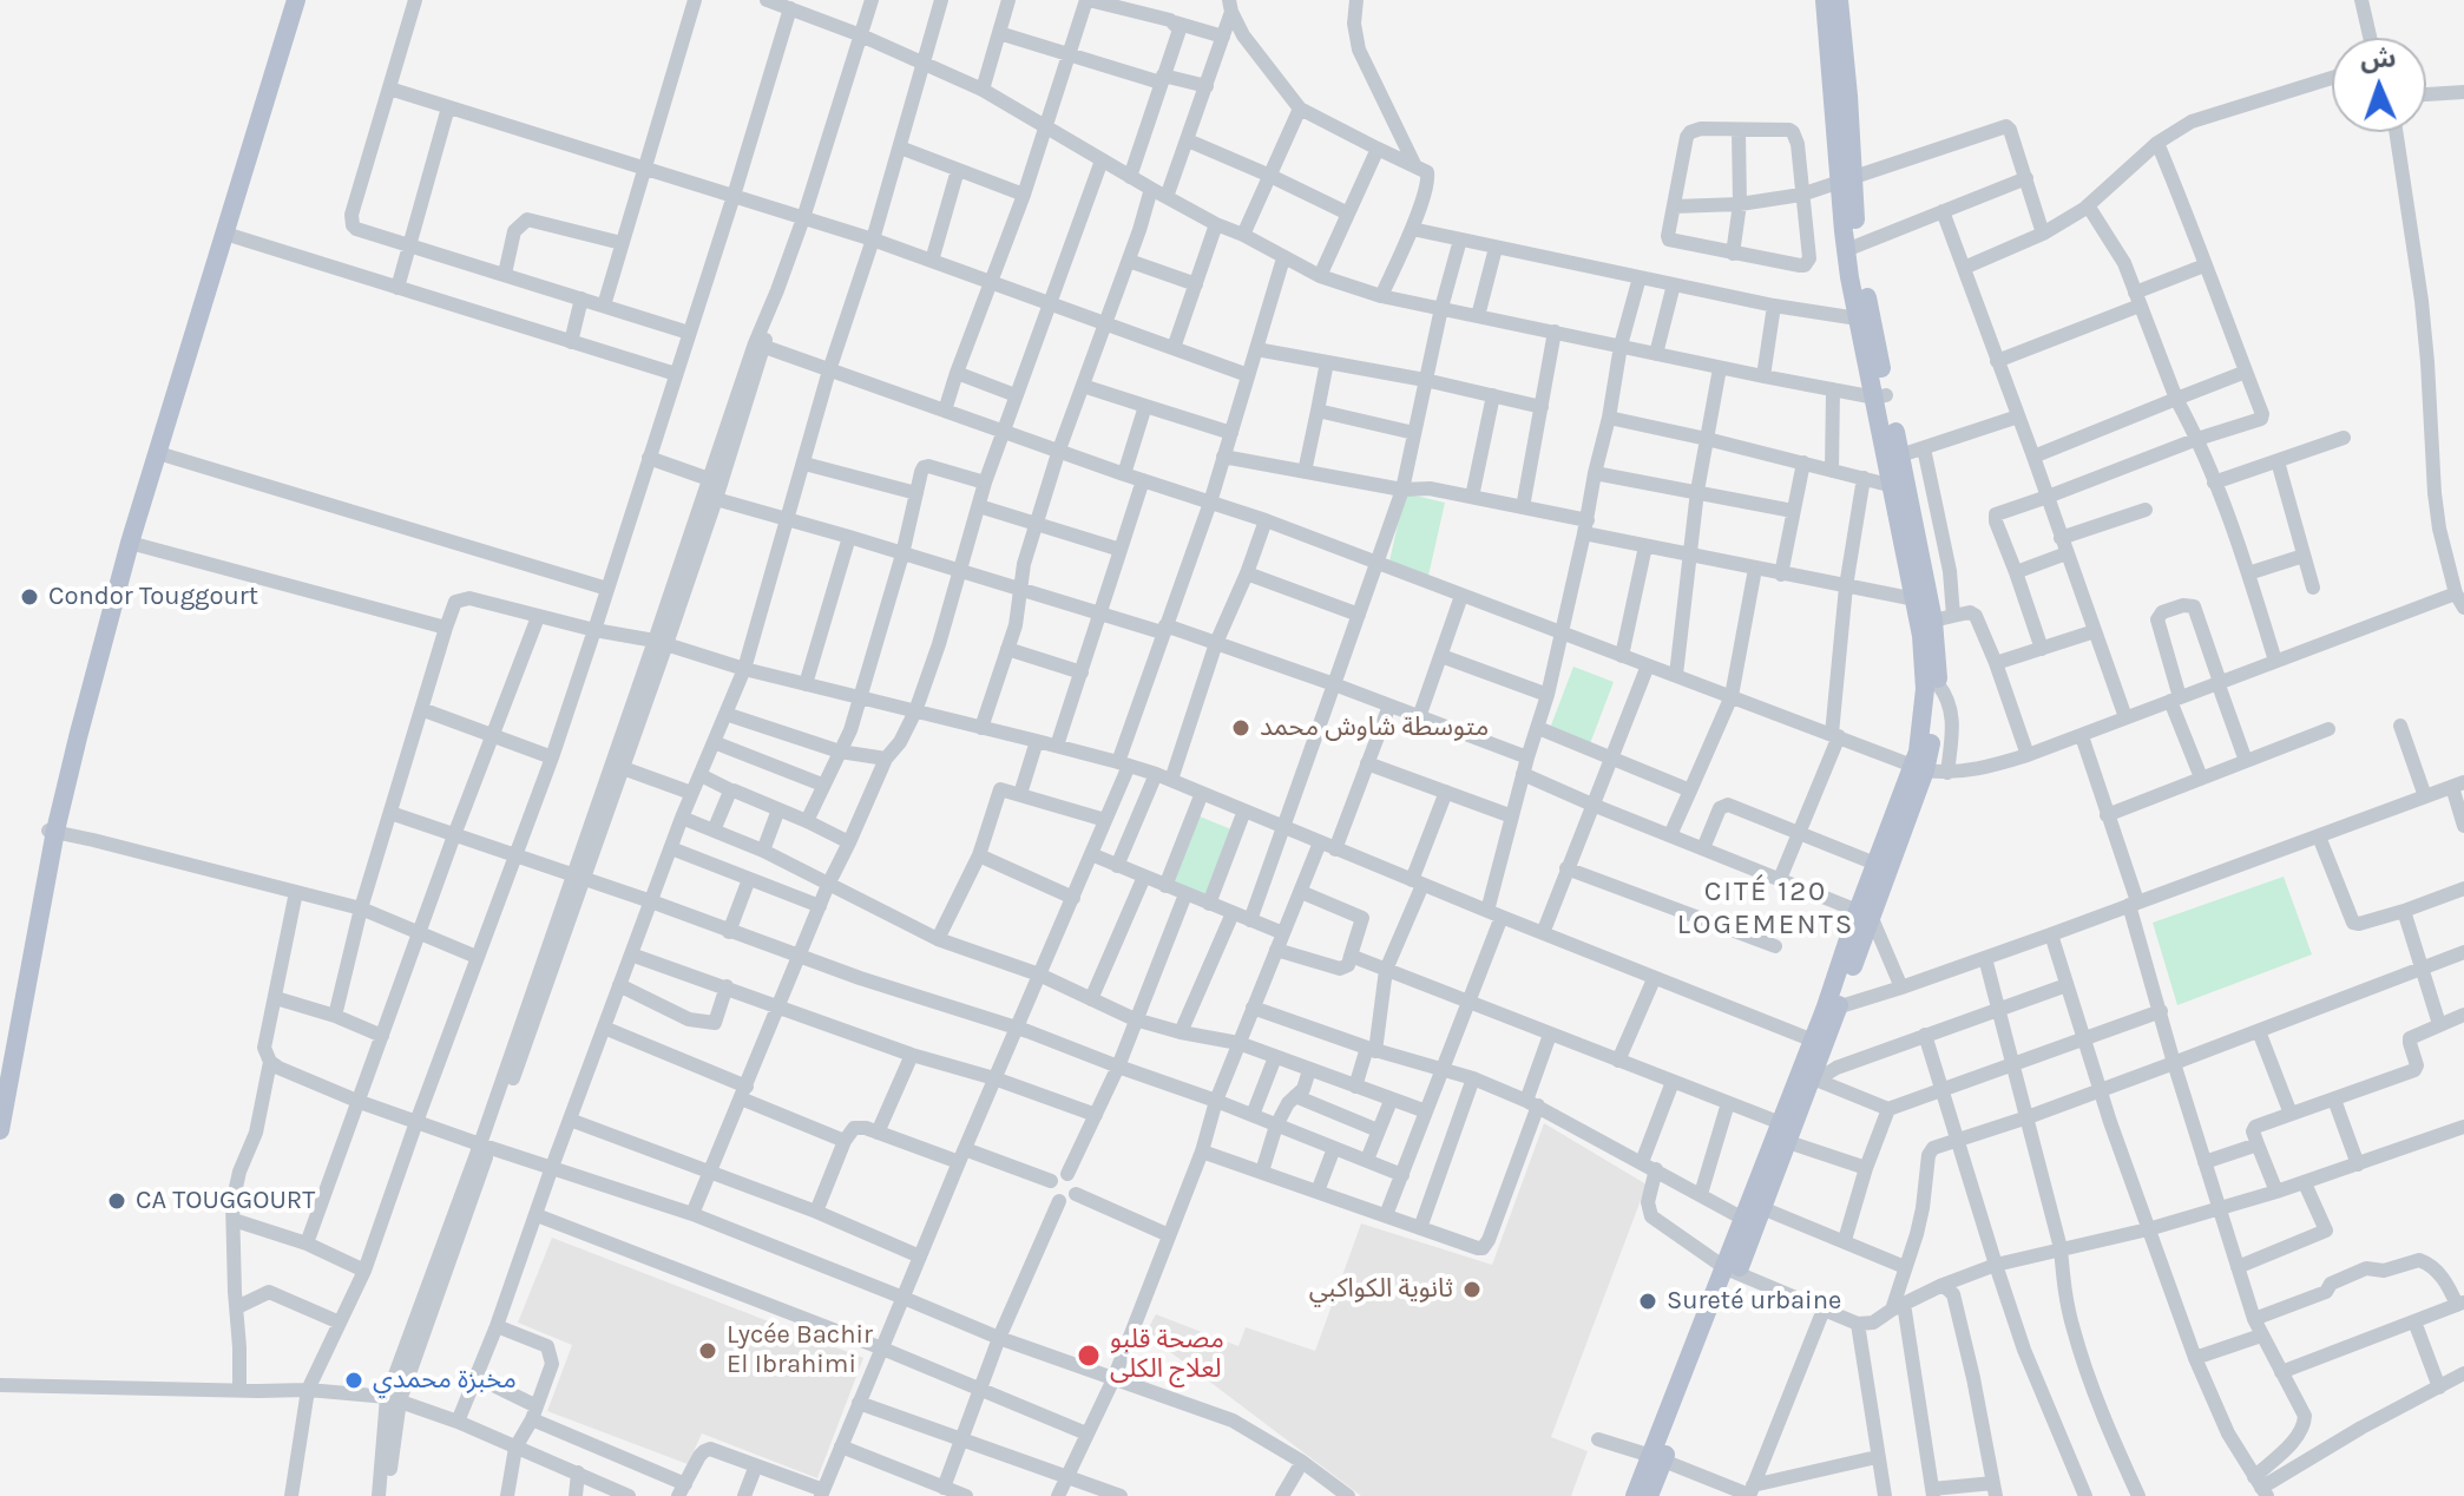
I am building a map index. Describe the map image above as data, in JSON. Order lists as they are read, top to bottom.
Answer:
{
  "districts": ["CITÉ 120 LOGEMENTS"],
  "places": [
    "Condor Touggourt",
    "متوسطة شاوش محمد",
    "CA TOUGGOURT",
    "ثانوية الكواكبي",
    "Sureté urbaine",
    "Lycée Bachir El Ibrahimi",
    "مصحة قلبو لعلاج الكلى",
    "مخبزة محمدي"
  ],
  "north": "top"
}
